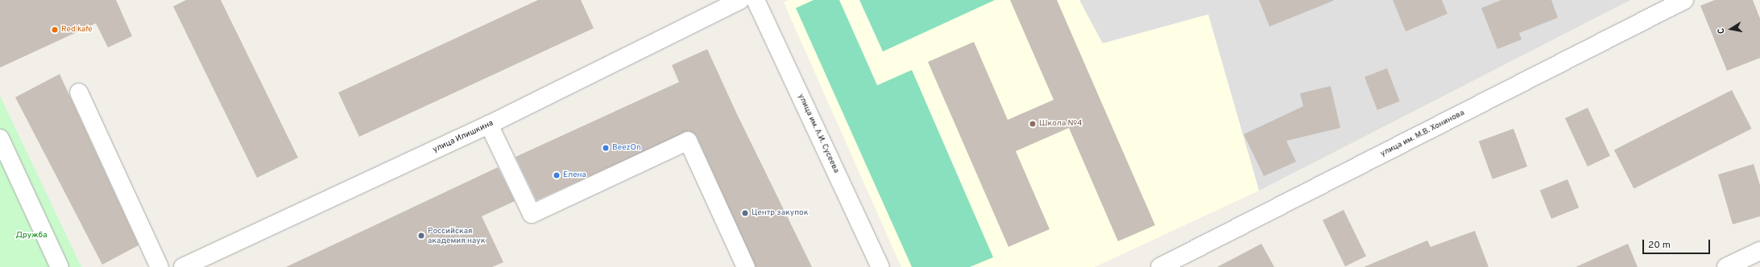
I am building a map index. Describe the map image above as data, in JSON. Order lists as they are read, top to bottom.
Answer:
{
  "streets": {
    "street": ["улица им. А.И. Сусеева", "улица им. М.В. Хонинова", "улица Илишкина"]
  },
  "parks": ["Дружба"],
  "places": [
    "Red kafe",
    "Школа №4",
    "BeezOn",
    "Елена",
    "Центр закупок",
    "Российская академия наук"
  ],
  "scale_bar": "20 m",
  "north": "left"
}
